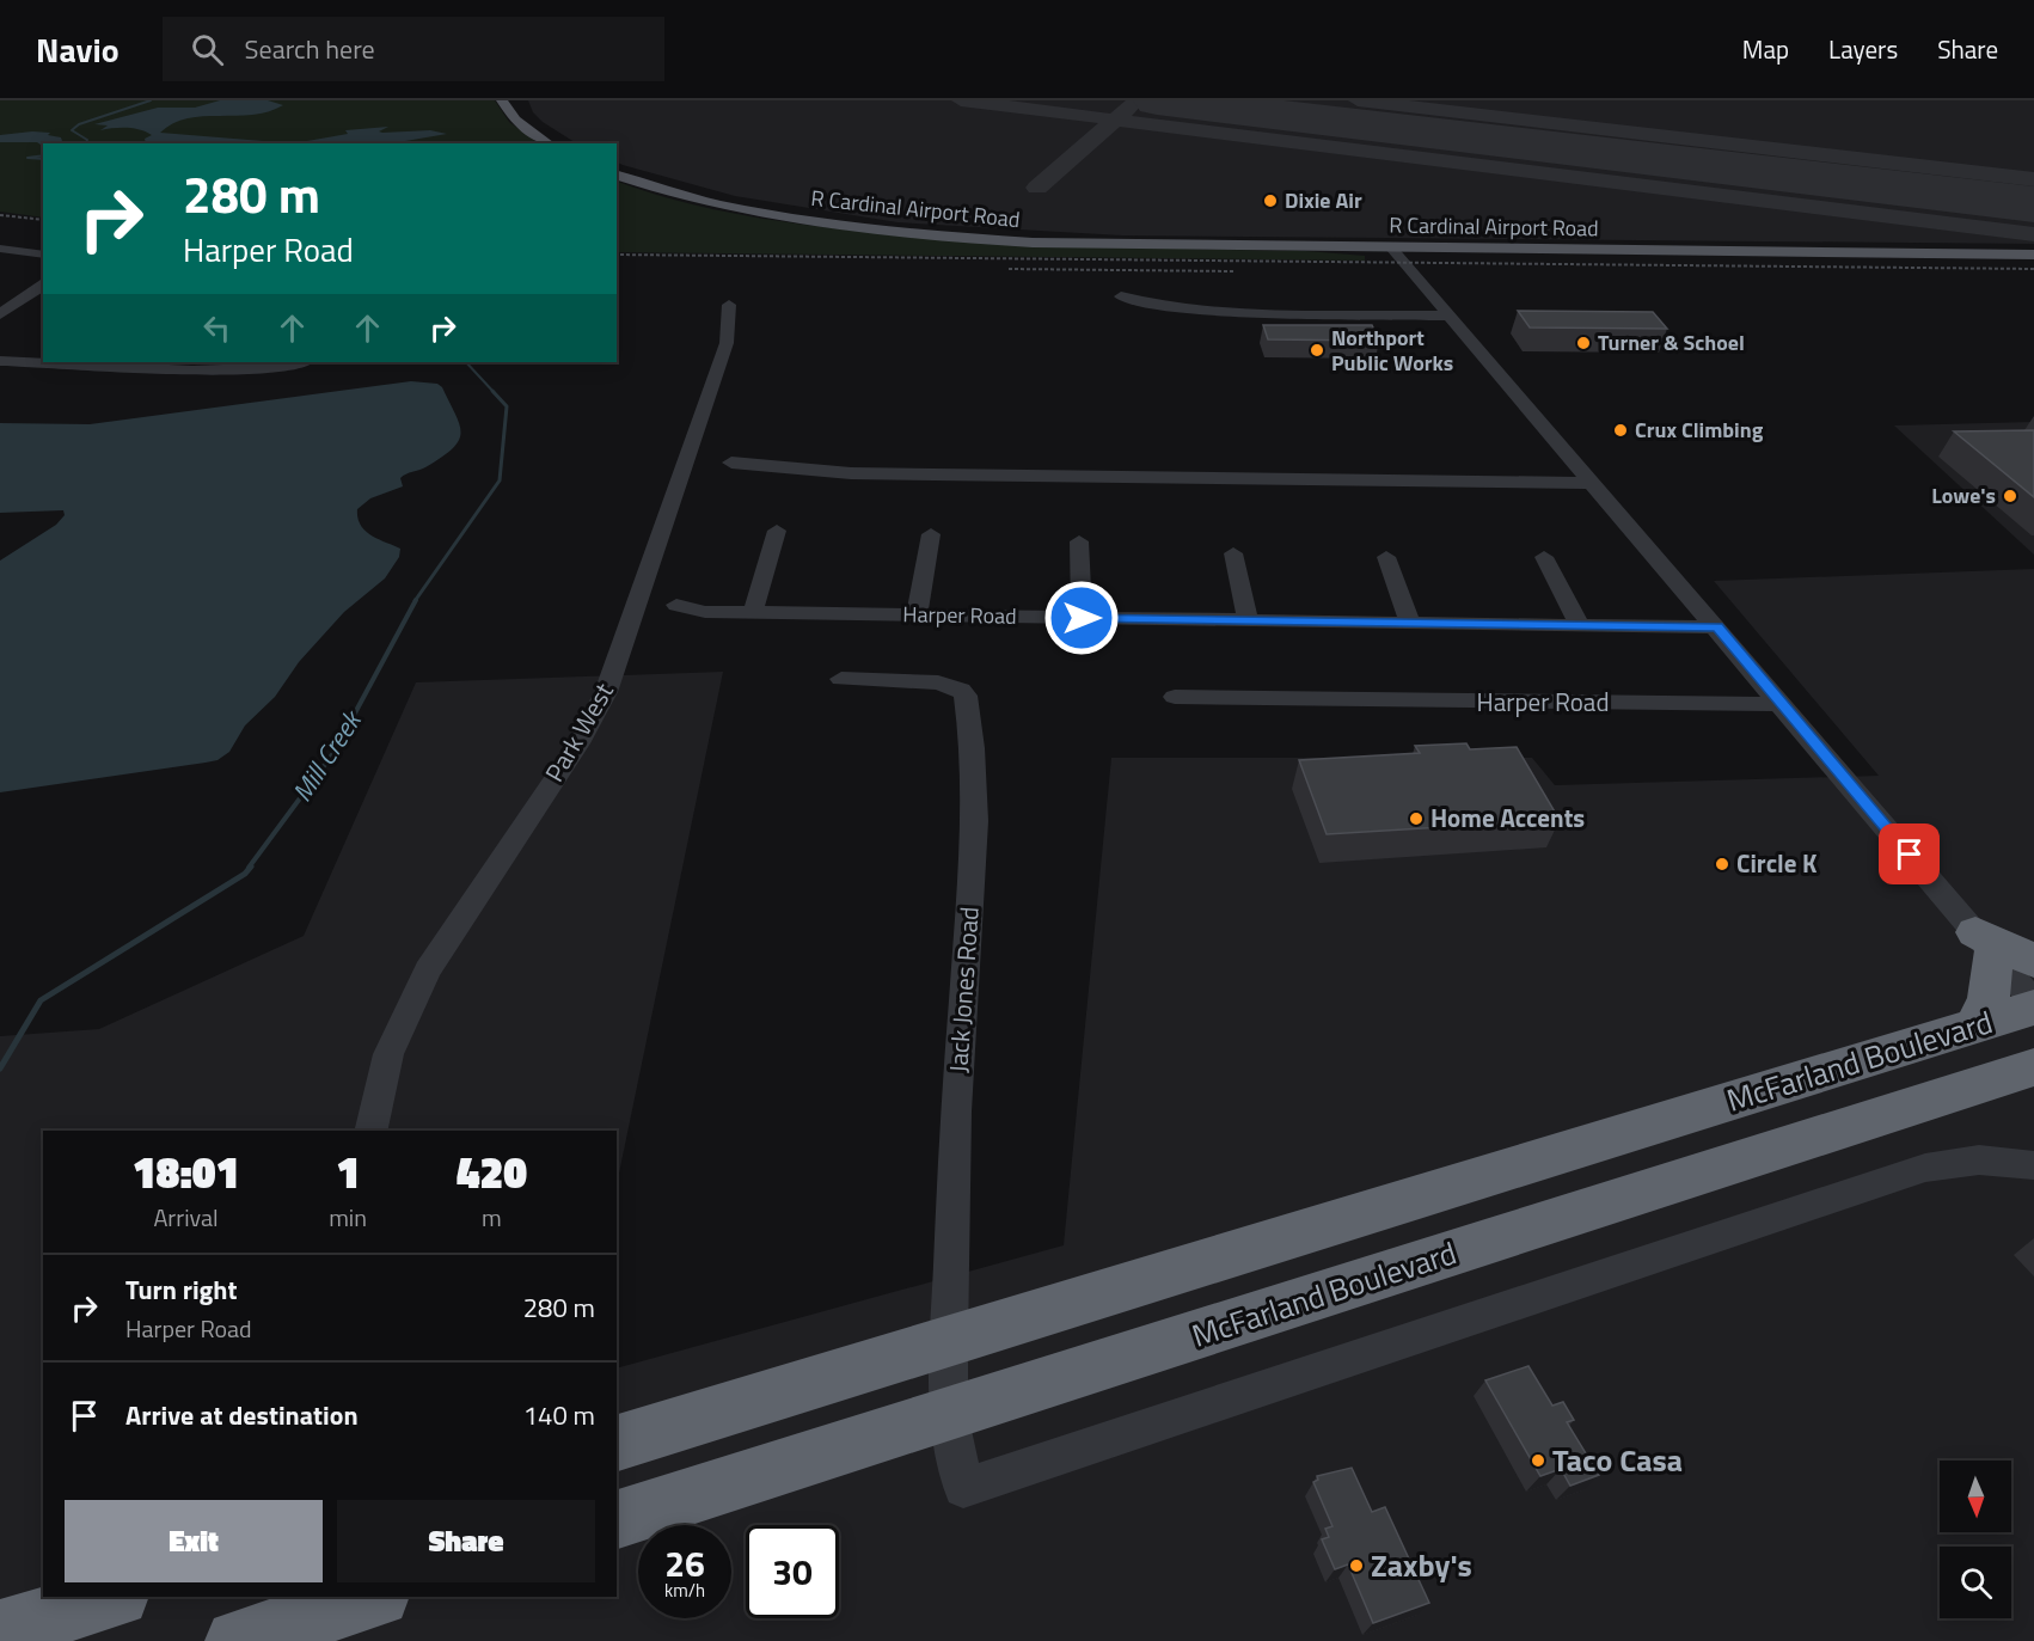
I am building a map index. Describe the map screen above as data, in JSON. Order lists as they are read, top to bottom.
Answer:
{
  "streets": {
    "highway": ["McFarland Boulevard"],
    "main road": ["R Cardinal Airport Road"],
    "street": ["Harper Road", "Park West", "Jack Jones Road"]
  },
  "crossings": [
    ["Jack Jones Road", "McFarland Boulevard"]
  ],
  "water": ["Mill Creek"],
  "places": [
    "Dixie Air",
    "Turner & Schoel",
    "Northport Public Works",
    "Crux Climbing",
    "Lowe's",
    "Home Accents",
    "Circle K",
    "Taco Casa",
    "Zaxby's"
  ],
  "north": "bottom",
  "page": {
    "header": "Navio",
    "search": "Search here",
    "nav": ["Map", "Layers", "Share"],
    "turn": ["280 m", "Harper Road"],
    "eta": [
      "18:01",
      "Arrival",
      "1",
      "min",
      "420",
      "m"
    ],
    "list": [
      {
        "name": "Turn right",
        "note": "Harper Road",
        "value": "280 m"
      },
      {
        "name": "Arrive at destination",
        "value": "140 m"
      }
    ],
    "buttons": ["Exit", "Share"],
    "speed": "26 km/h",
    "limit": "30"
  }
}
